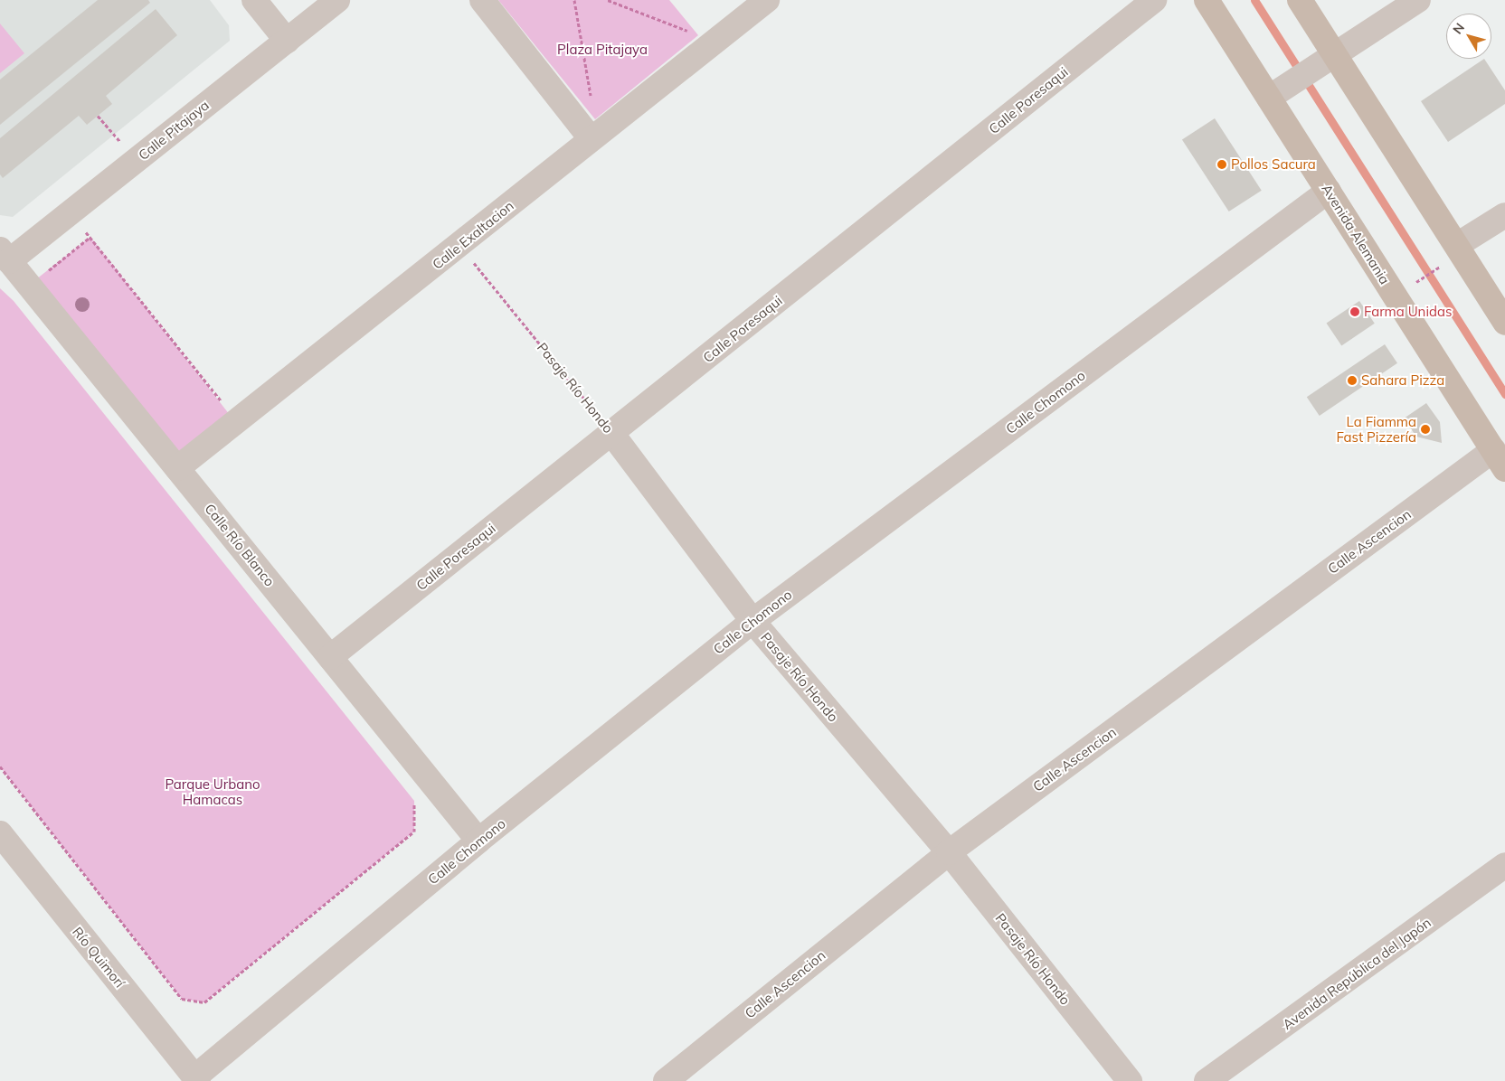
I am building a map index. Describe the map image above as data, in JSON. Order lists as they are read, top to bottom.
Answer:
{
  "streets": {
    "main road": ["Avenida Alemania"],
    "street": [
      "Calle Poresaqui",
      "Calle Pitajaya",
      "Calle Exaltacion",
      "Pasaje Río Hondo",
      "Calle Chomono",
      "Calle Ascencion",
      "Calle Río Blanco",
      "Río Quimorí",
      "Avenida República del Japón"
    ]
  },
  "crossings": [
    ["Calle Poresaqui", "Pasaje Río Hondo"],
    ["Calle Poresaqui", "Calle Río Blanco"],
    ["Calle Pitajaya", "Calle Río Blanco"],
    ["Avenida Alemania", "Calle Chomono"],
    ["Avenida Alemania", "Calle Ascencion"],
    ["Calle Exaltacion", "Pasaje Río Hondo"],
    ["Calle Exaltacion", "Calle Río Blanco"],
    ["Pasaje Río Hondo", "Calle Chomono"],
    ["Pasaje Río Hondo", "Calle Ascencion"],
    ["Calle Chomono", "Calle Río Blanco"],
    ["Calle Chomono", "Río Quimorí"]
  ],
  "parks": ["Plaza Pitajaya", "Parque Urbano Hamacas"],
  "places": [
    "Pollos Sacura",
    "Farma Unidas",
    "Sahara Pizza",
    "La Fiamma Fast Pizzería"
  ],
  "north": "top left"
}
